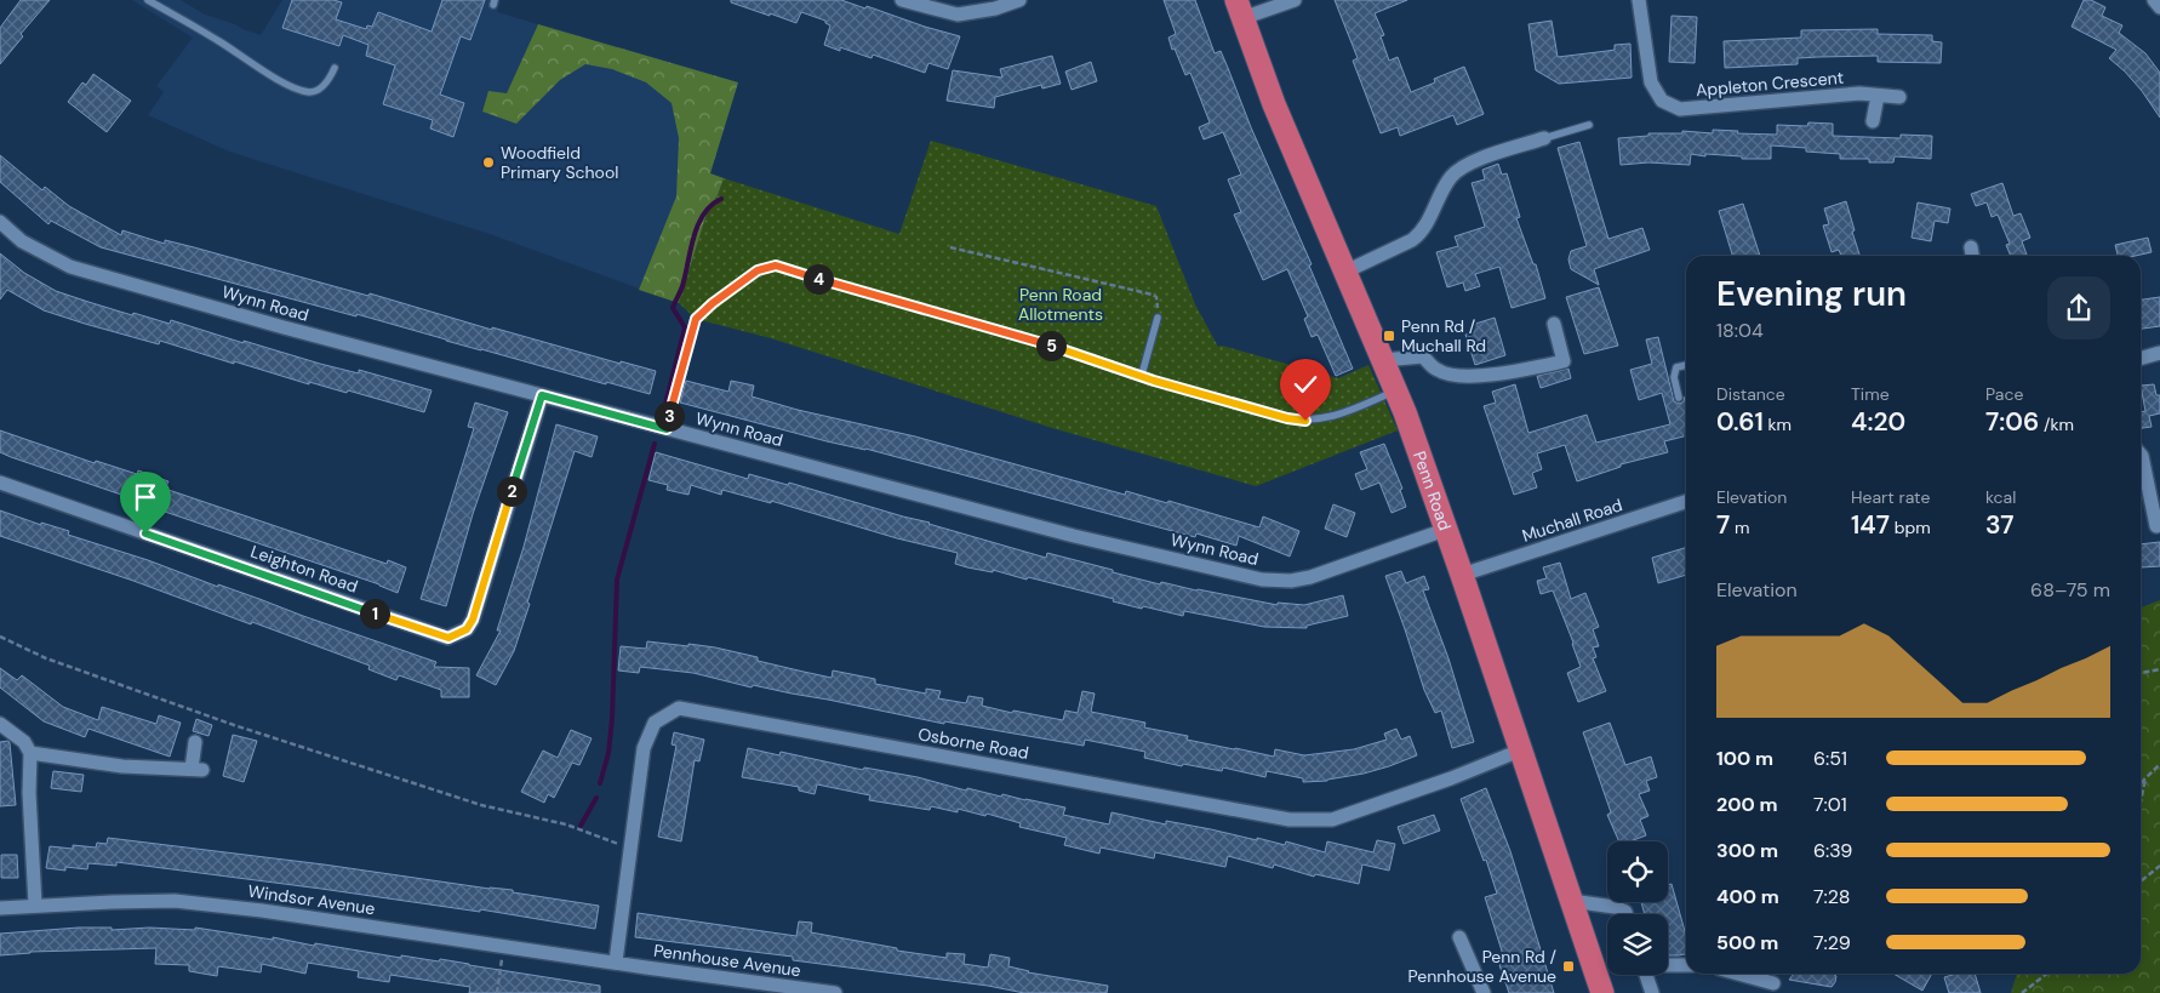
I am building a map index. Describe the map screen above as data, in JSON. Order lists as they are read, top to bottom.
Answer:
{
  "streets": {
    "highway": ["Penn Road"],
    "street": [
      "Appleton Crescent",
      "Wynn Road",
      "Muchall Road",
      "Leighton Road",
      "Osborne Road",
      "Windsor Avenue",
      "Pennhouse Avenue"
    ]
  },
  "crossings": [
    ["Wynn Road", "Penn Road"],
    ["Wynn Road", "Leighton Road"],
    ["Penn Road", "Muchall Road"],
    ["Penn Road", "Osborne Road"],
    ["Osborne Road", "Windsor Avenue"],
    ["Osborne Road", "Pennhouse Avenue"],
    ["Windsor Avenue", "Pennhouse Avenue"]
  ],
  "parks": ["Penn Road Allotments"],
  "places": {
    "other": ["Woodfield Primary School"],
    "transit": ["Penn Rd / Muchall Rd", "Penn Rd / Pennhouse Avenue"]
  },
  "page": {
    "heading": ["Evening run", "18:04"],
    "pins": [
      "4",
      "5",
      "3",
      "2",
      "1"
    ],
    "stats": [
      ["Distance", "0.61 km"],
      ["Time", "4:20"],
      ["Pace", "7:06 /km"],
      ["Elevation", "7 m"],
      ["Heart rate", "147 bpm"],
      ["kcal", "37"]
    ],
    "chart": ["Elevation", "68–75 m"],
    "list": [
      {
        "name": "100 m",
        "note": "6:51"
      },
      {
        "name": "200 m",
        "note": "7:01"
      },
      {
        "name": "300 m",
        "note": "6:39"
      },
      {
        "name": "400 m",
        "note": "7:28"
      },
      {
        "name": "500 m",
        "note": "7:29"
      }
    ]
  }
}
